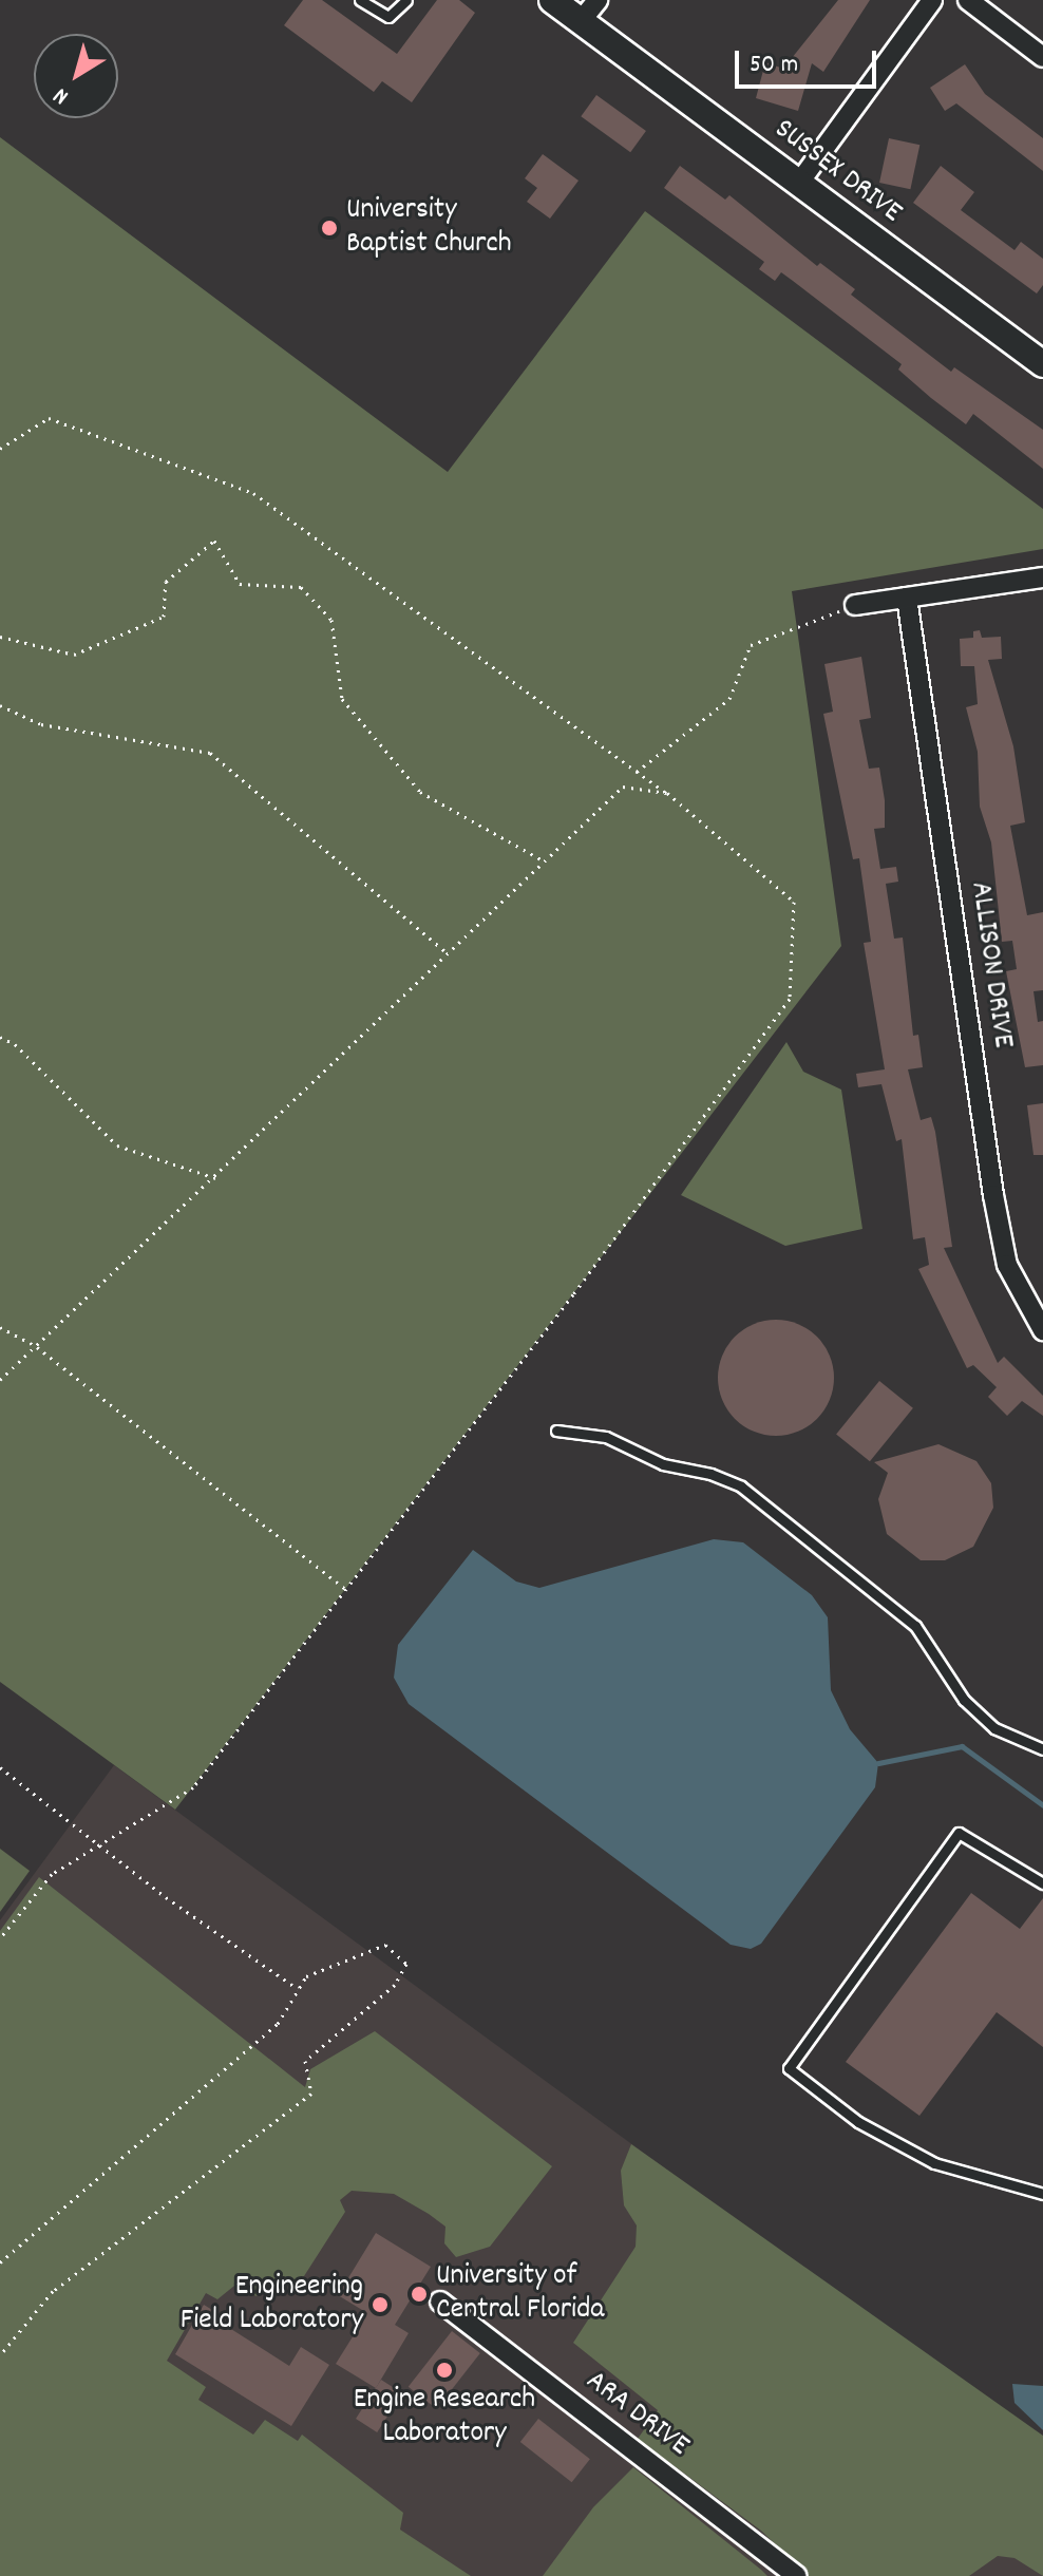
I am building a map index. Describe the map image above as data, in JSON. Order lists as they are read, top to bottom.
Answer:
{
  "streets": {
    "street": ["SUSSEX DRIVE", "ALLISON DRIVE", "ARA DRIVE"]
  },
  "places": [
    "University Baptist Church",
    "University of Central Florida",
    "Engineering Field Laboratory",
    "Engine Research Laboratory"
  ],
  "scale_bar": "50 m",
  "north": "bottom left"
}
